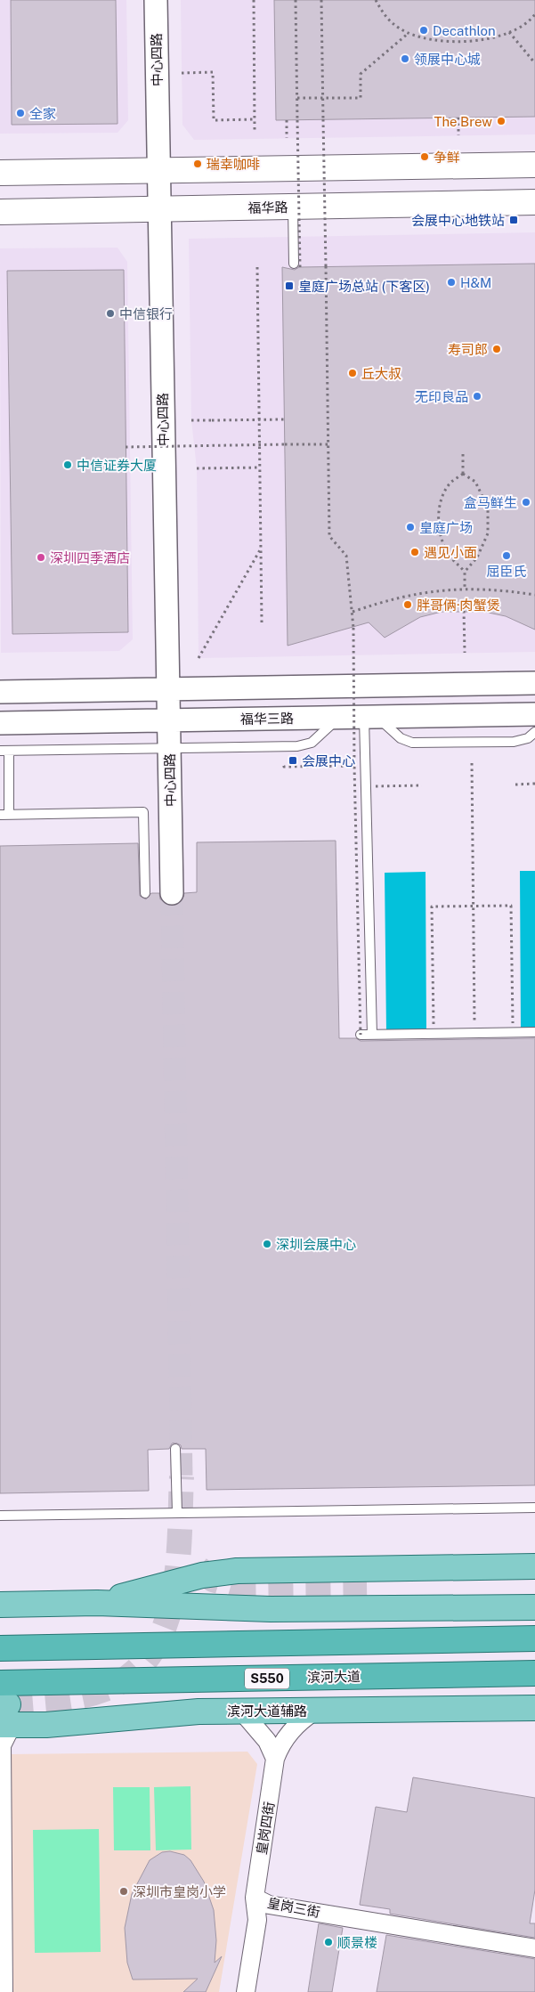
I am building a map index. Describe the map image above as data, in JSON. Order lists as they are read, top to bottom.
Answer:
{
  "streets": {
    "highway": ["滨河大道", "S550"],
    "main road": ["福华路", "滨河大道辅路"],
    "street": [
      "中心四路",
      "福华三路",
      "皇岗四街",
      "皇岗三街"
    ]
  },
  "crossings": [
    ["中心四路", "福华路"],
    ["中心四路", "福华三路"],
    ["滨河大道", "滨河大道辅路"],
    ["滨河大道辅路", "皇岗四街"],
    ["皇岗四街", "皇岗三街"]
  ],
  "places": {
    "other": [
      "Decathlon",
      "领展中心城",
      "全家",
      "The Brew",
      "争鲜",
      "瑞幸咖啡",
      "H&M",
      "中信银行",
      "寿司郎",
      "丘大叔",
      "无印良品",
      "中信证券大厦",
      "盒马鲜生",
      "皇庭广场",
      "遇见小面",
      "屈臣氏",
      "深圳四季酒店",
      "胖哥俩·肉蟹煲",
      "深圳会展中心",
      "深圳市皇岗小学",
      "顺景楼"
    ],
    "transit": ["会展中心地铁站", "皇庭广场总站 (下客区)", "会展中心"]
  }
}
